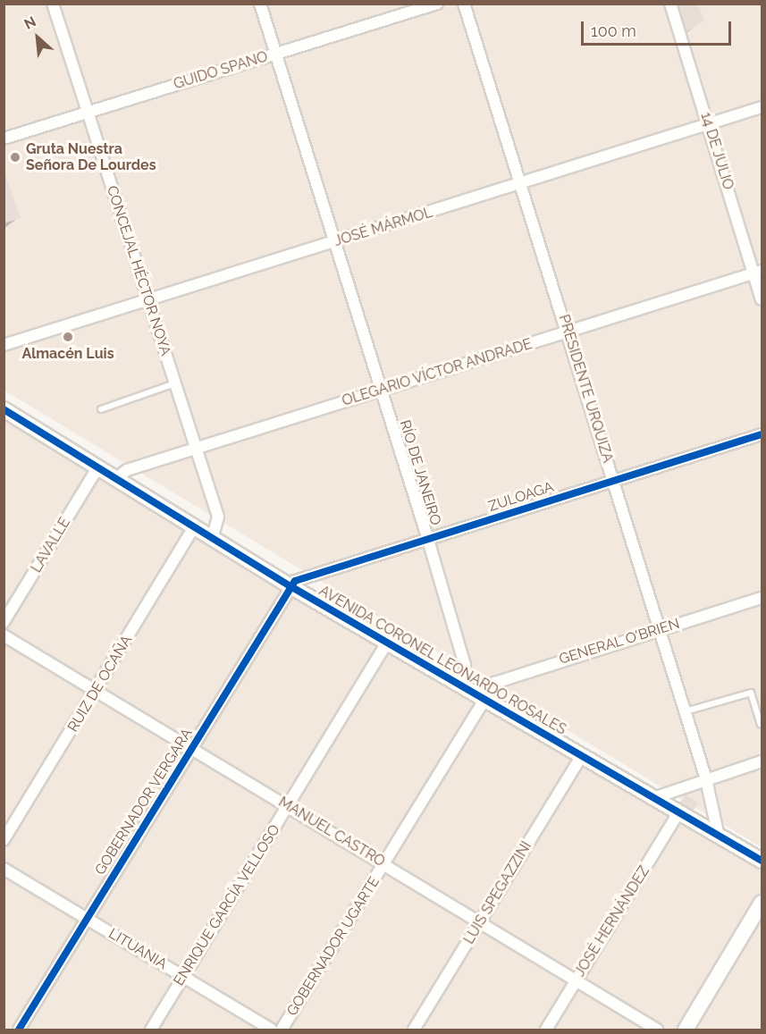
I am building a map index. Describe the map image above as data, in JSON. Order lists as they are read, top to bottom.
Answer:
{
  "streets": {
    "street": [
      "GUIDO SPANO",
      "14 DE JULIO",
      "JOSÉ MÁRMOL",
      "CONCEJAL HÉCTOR NOYA",
      "OLEGARIO VÍCTOR ANDRADE",
      "PRESIDENTE URQUIZA",
      "RÍO DE JANEIRO",
      "ZULOAGA",
      "LAVALLE",
      "GENERAL O'BRIEN",
      "AVENIDA CORONEL LEONARDO ROSALES",
      "RUIZ DE OCAÑA",
      "GOBERNADOR VERGARA",
      "MANUEL CASTRO",
      "LUIS SPEGAZZINI",
      "ENRIQUE GARCÍA VELLOSO",
      "JOSÉ HERNÁNDEZ",
      "GOBERNADOR UGARTE",
      "LITUANIA"
    ]
  },
  "crossings": [
    ["GUIDO SPANO", "CONCEJAL HÉCTOR NOYA"],
    ["GUIDO SPANO", "RÍO DE JANEIRO"],
    ["14 DE JULIO", "JOSÉ MÁRMOL"],
    ["14 DE JULIO", "OLEGARIO VÍCTOR ANDRADE"],
    ["JOSÉ MÁRMOL", "CONCEJAL HÉCTOR NOYA"],
    ["JOSÉ MÁRMOL", "PRESIDENTE URQUIZA"],
    ["JOSÉ MÁRMOL", "RÍO DE JANEIRO"],
    ["CONCEJAL HÉCTOR NOYA", "OLEGARIO VÍCTOR ANDRADE"],
    ["CONCEJAL HÉCTOR NOYA", "AVENIDA CORONEL LEONARDO ROSALES"],
    ["OLEGARIO VÍCTOR ANDRADE", "PRESIDENTE URQUIZA"],
    ["OLEGARIO VÍCTOR ANDRADE", "RÍO DE JANEIRO"],
    ["OLEGARIO VÍCTOR ANDRADE", "AVENIDA CORONEL LEONARDO ROSALES"],
    ["PRESIDENTE URQUIZA", "ZULOAGA"],
    ["PRESIDENTE URQUIZA", "GENERAL O'BRIEN"],
    ["PRESIDENTE URQUIZA", "AVENIDA CORONEL LEONARDO ROSALES"],
    ["RÍO DE JANEIRO", "ZULOAGA"],
    ["RÍO DE JANEIRO", "AVENIDA CORONEL LEONARDO ROSALES"],
    ["ZULOAGA", "AVENIDA CORONEL LEONARDO ROSALES"],
    ["ZULOAGA", "GOBERNADOR VERGARA"],
    ["LAVALLE", "AVENIDA CORONEL LEONARDO ROSALES"],
    ["GENERAL O'BRIEN", "AVENIDA CORONEL LEONARDO ROSALES"],
    ["GENERAL O'BRIEN", "GOBERNADOR UGARTE"],
    ["AVENIDA CORONEL LEONARDO ROSALES", "RUIZ DE OCAÑA"],
    ["AVENIDA CORONEL LEONARDO ROSALES", "GOBERNADOR VERGARA"],
    ["AVENIDA CORONEL LEONARDO ROSALES", "LUIS SPEGAZZINI"],
    ["AVENIDA CORONEL LEONARDO ROSALES", "ENRIQUE GARCÍA VELLOSO"],
    ["AVENIDA CORONEL LEONARDO ROSALES", "JOSÉ HERNÁNDEZ"],
    ["AVENIDA CORONEL LEONARDO ROSALES", "GOBERNADOR UGARTE"],
    ["RUIZ DE OCAÑA", "MANUEL CASTRO"],
    ["GOBERNADOR VERGARA", "MANUEL CASTRO"],
    ["GOBERNADOR VERGARA", "LITUANIA"],
    ["MANUEL CASTRO", "LUIS SPEGAZZINI"],
    ["MANUEL CASTRO", "ENRIQUE GARCÍA VELLOSO"],
    ["MANUEL CASTRO", "JOSÉ HERNÁNDEZ"],
    ["MANUEL CASTRO", "GOBERNADOR UGARTE"],
    ["ENRIQUE GARCÍA VELLOSO", "LITUANIA"]
  ],
  "places": ["Gruta Nuestra Señora De Lourdes", "Almacén Luis"],
  "scale_bar": "100 m",
  "north": "top left"
}
